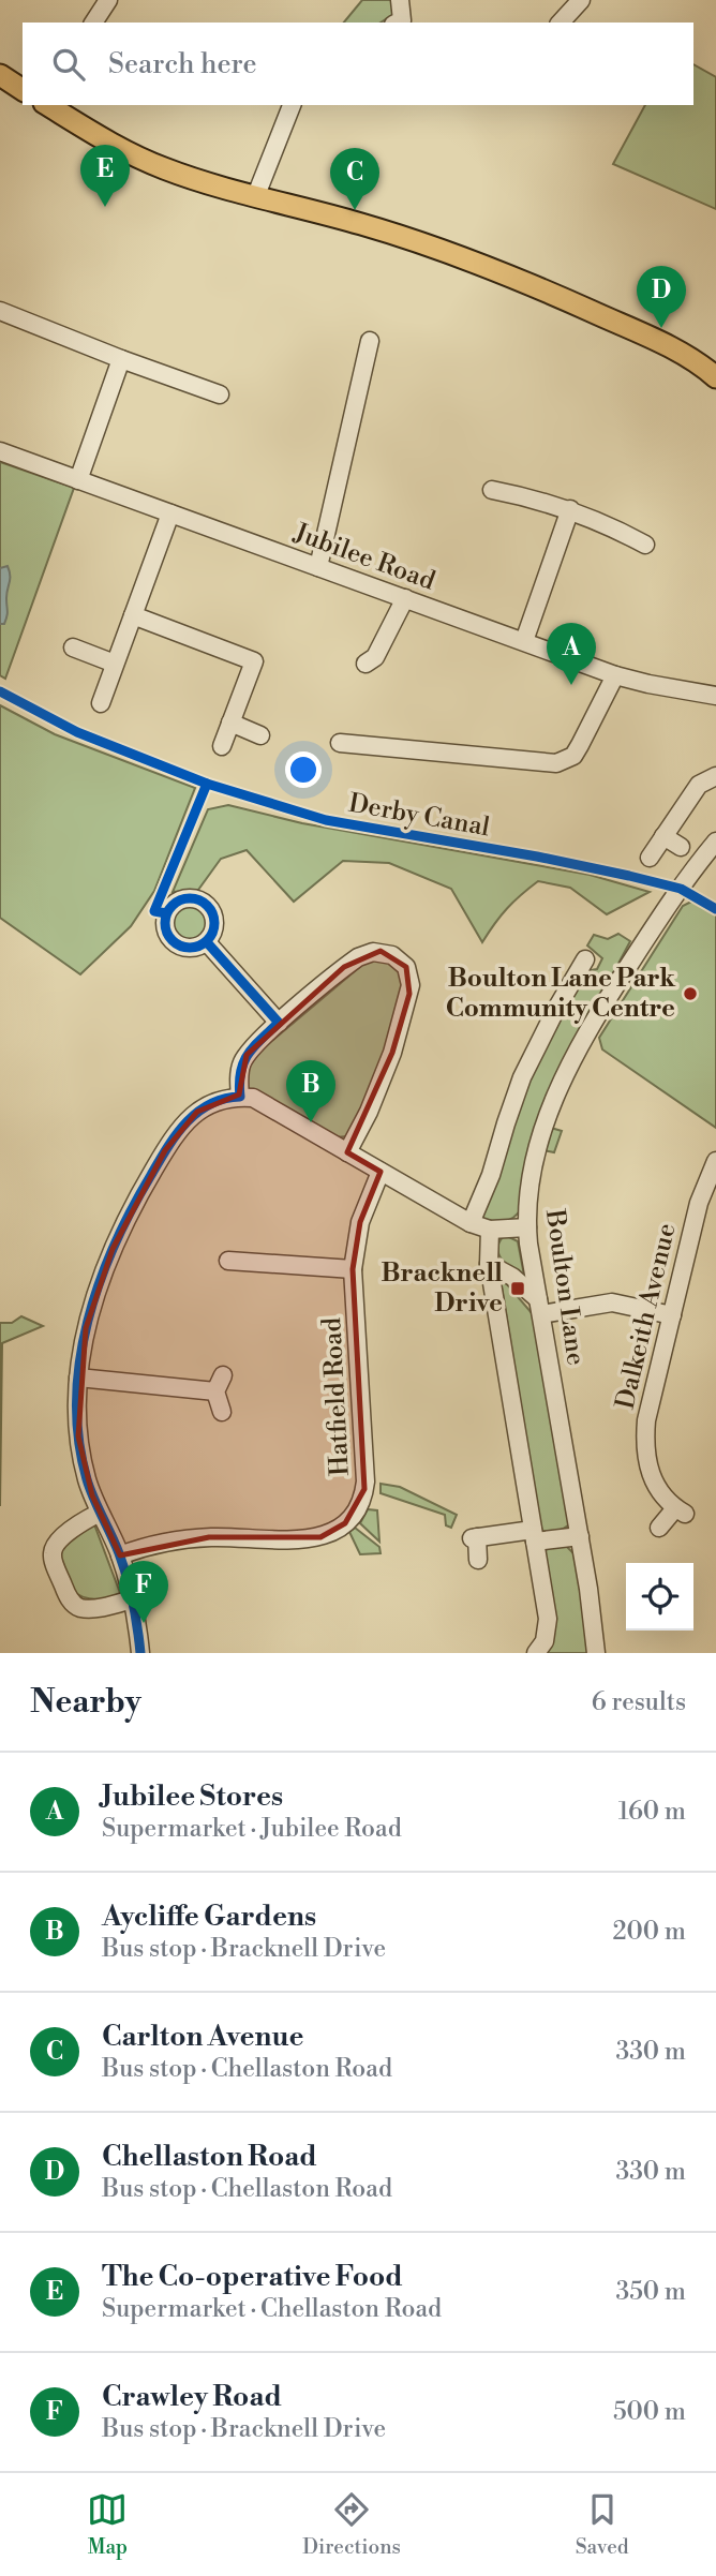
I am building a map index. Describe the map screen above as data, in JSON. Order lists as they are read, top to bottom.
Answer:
{
  "streets": {
    "street": [
      "Jubilee Road",
      "Boulton Lane",
      "Dalkeith Avenue",
      "Hatfield Road"
    ],
    "cycle path": ["Derby Canal"]
  },
  "places": {
    "other": ["Boulton Lane Park Community Centre"],
    "transit": ["Bracknell Drive"]
  },
  "page": {
    "search": "Search here",
    "pins": [
      "E",
      "C",
      "D",
      "A",
      "B",
      "F"
    ],
    "heading": ["Nearby", "6 results"],
    "list": [
      {
        "mark": "A",
        "name": "Jubilee Stores",
        "note": "Supermarket · Jubilee Road",
        "value": "160 m"
      },
      {
        "mark": "B",
        "name": "Aycliffe Gardens",
        "note": "Bus stop · Bracknell Drive",
        "value": "200 m"
      },
      {
        "mark": "C",
        "name": "Carlton Avenue",
        "note": "Bus stop · Chellaston Road",
        "value": "330 m"
      },
      {
        "mark": "D",
        "name": "Chellaston Road",
        "note": "Bus stop · Chellaston Road",
        "value": "330 m"
      },
      {
        "mark": "E",
        "name": "The Co-operative Food",
        "note": "Supermarket · Chellaston Road",
        "value": "350 m"
      },
      {
        "mark": "F",
        "name": "Crawley Road",
        "note": "Bus stop · Bracknell Drive",
        "value": "500 m"
      }
    ],
    "nav": ["Map", "Directions", "Saved"]
  }
}
